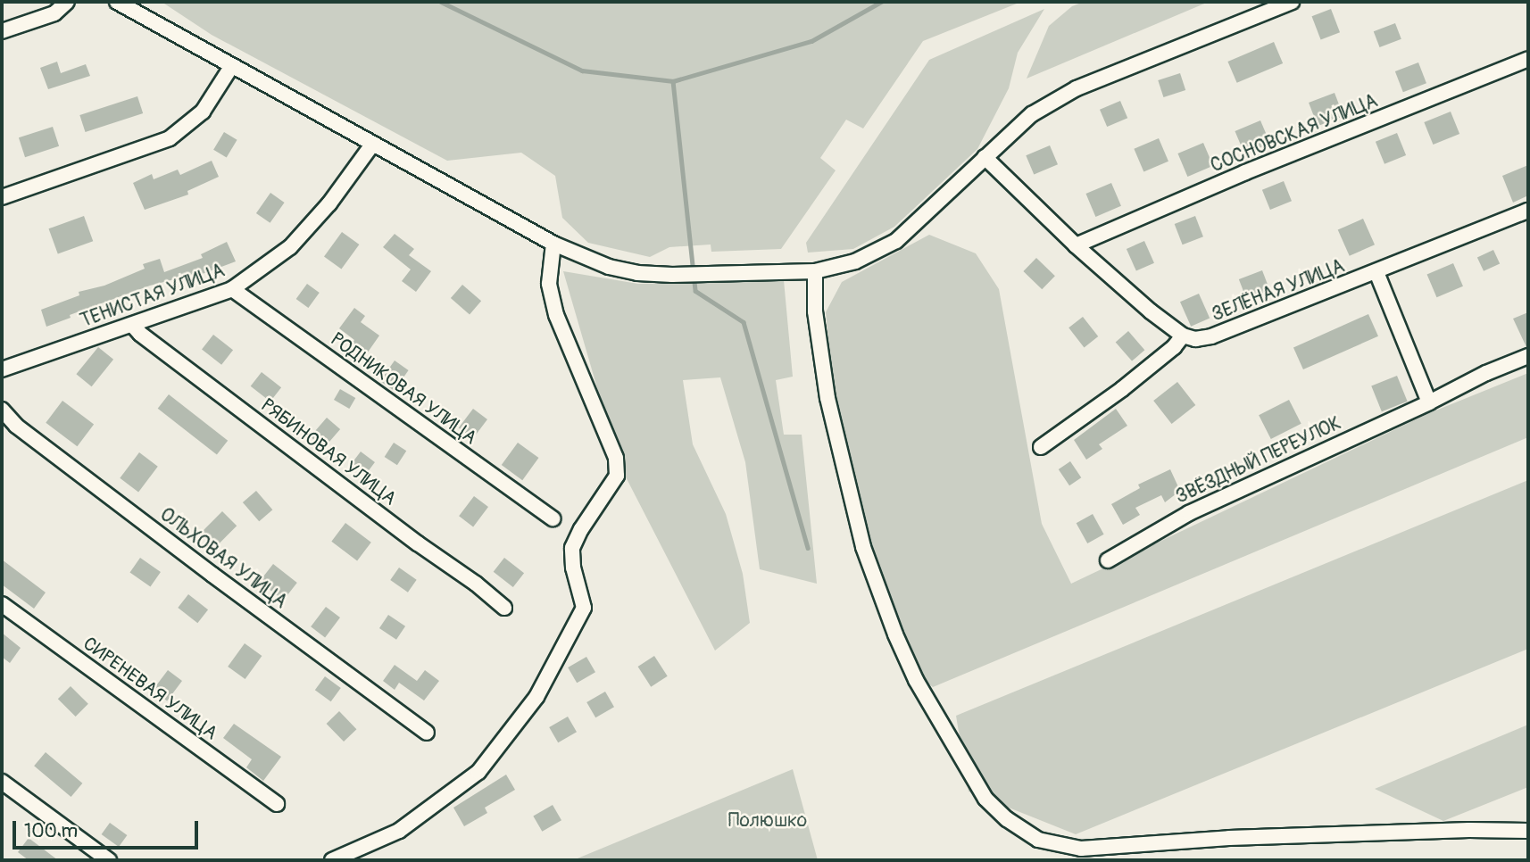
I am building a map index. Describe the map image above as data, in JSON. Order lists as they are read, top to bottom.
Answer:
{
  "streets": {
    "street": [
      "СОСНОВСКАЯ УЛИЦА",
      "ЗЕЛЁНАЯ УЛИЦА",
      "ТЕНИСТАЯ УЛИЦА",
      "РОДНИКОВАЯ УЛИЦА",
      "РЯБИНОВАЯ УЛИЦА",
      "ЗВЁЗДНЫЙ ПЕРЕУЛОК",
      "ОЛЬХОВАЯ УЛИЦА",
      "СИРЕНЕВАЯ УЛИЦА"
    ]
  },
  "crossings": [
    ["ТЕНИСТАЯ УЛИЦА", "РОДНИКОВАЯ УЛИЦА"],
    ["ТЕНИСТАЯ УЛИЦА", "РЯБИНОВАЯ УЛИЦА"]
  ],
  "parks": ["Полюшко"],
  "scale_bar": "100 m"
}
